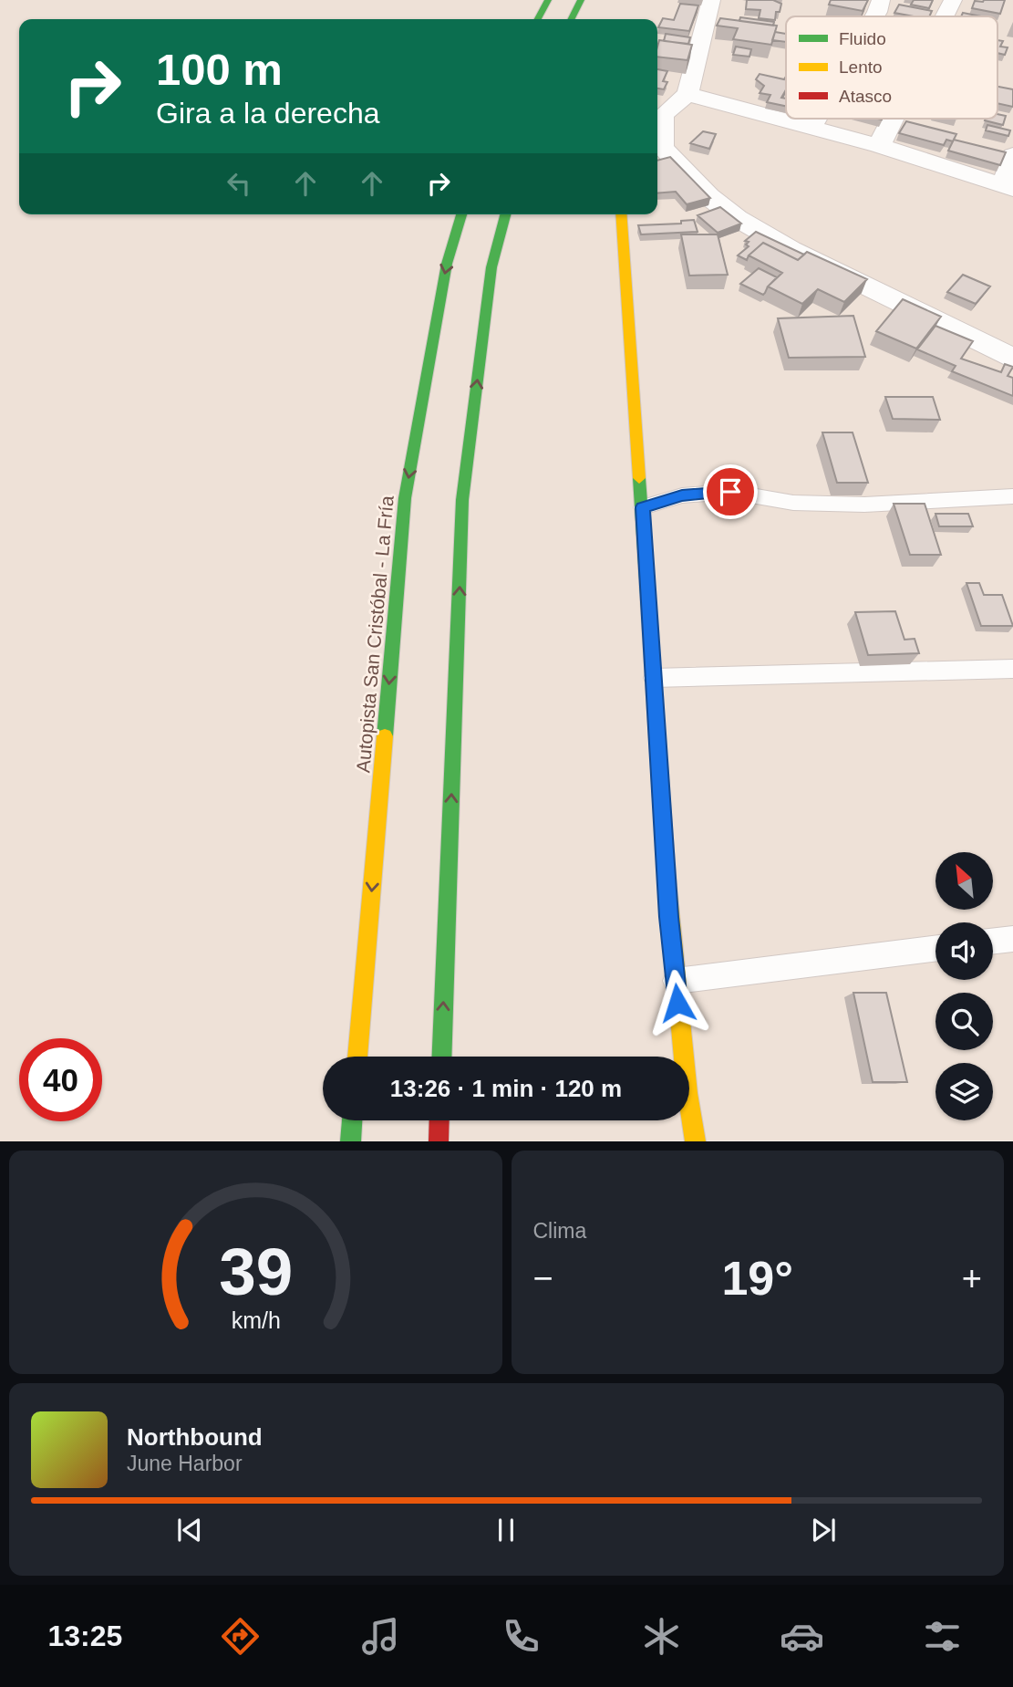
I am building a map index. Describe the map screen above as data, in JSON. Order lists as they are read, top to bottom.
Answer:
{
  "streets": {
    "main road": ["Autopista San Cristóbal - La Fría"]
  },
  "legend": ["Fluido", "Lento", "Atasco"],
  "north": "top left",
  "page": {
    "turn": ["100 m", "Gira a la derecha"],
    "limit": "40",
    "trip": "13:26 · 1 min · 120 m",
    "tile": "Clima",
    "heat": ["−", "19°", "+"],
    "song": ["Northbound", "June Harbor"],
    "tabs": "13:25",
    "gauge": ["39", "km/h"]
  }
}
